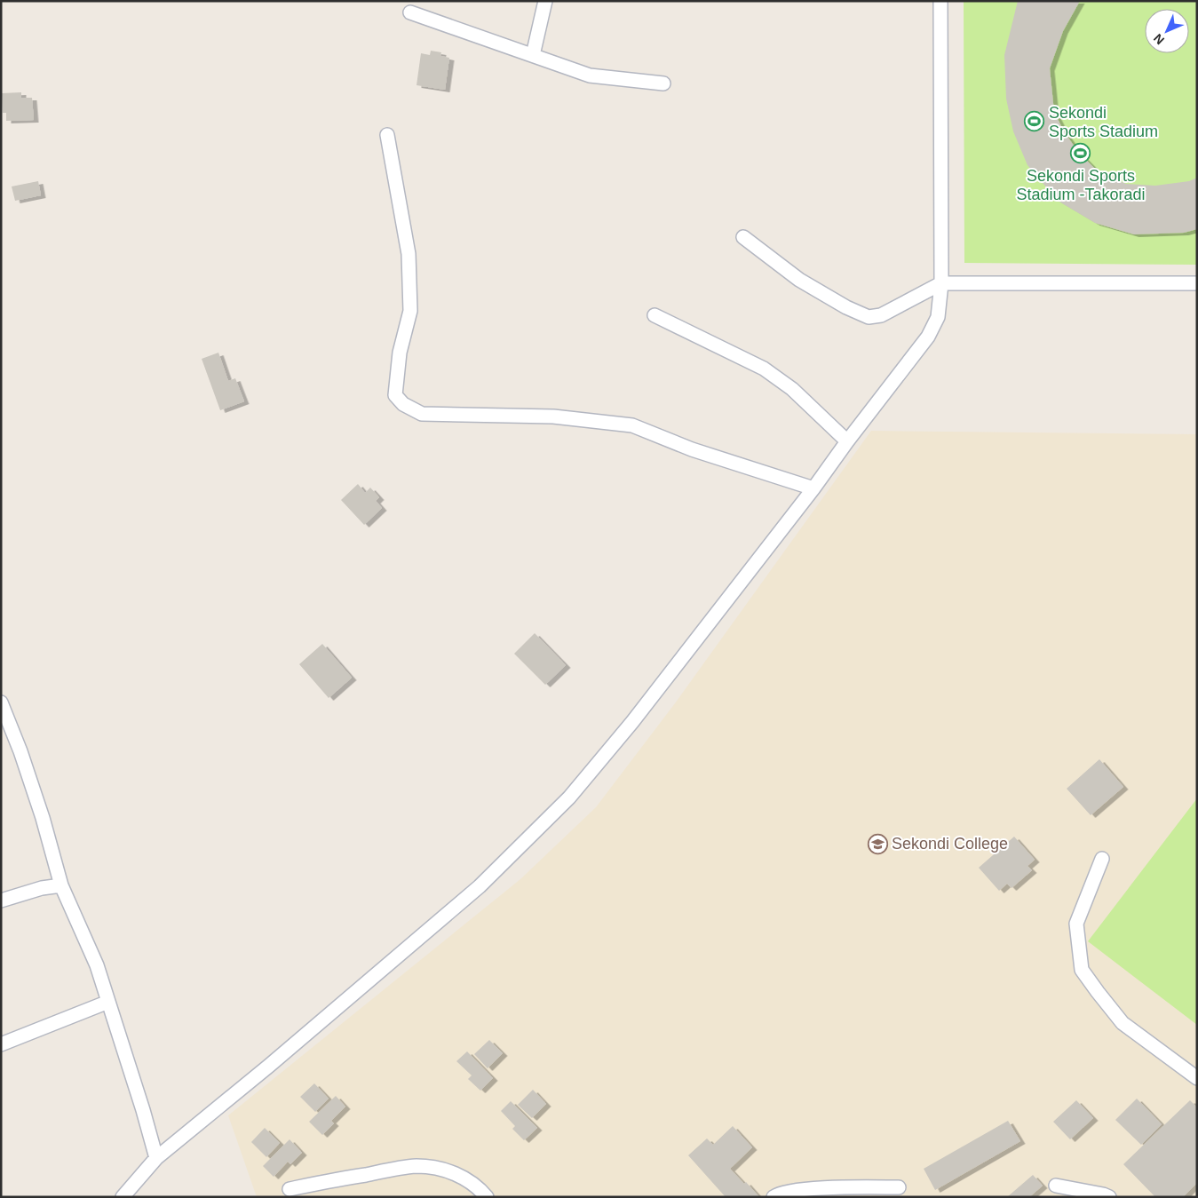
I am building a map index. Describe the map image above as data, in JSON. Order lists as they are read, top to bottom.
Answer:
{
  "places": {
    "sports": ["Sekondi Sports Stadium", "Sekondi Sports Stadium -Takoradi"],
    "school or university": ["Sekondi College"]
  },
  "north": "bottom left"
}
